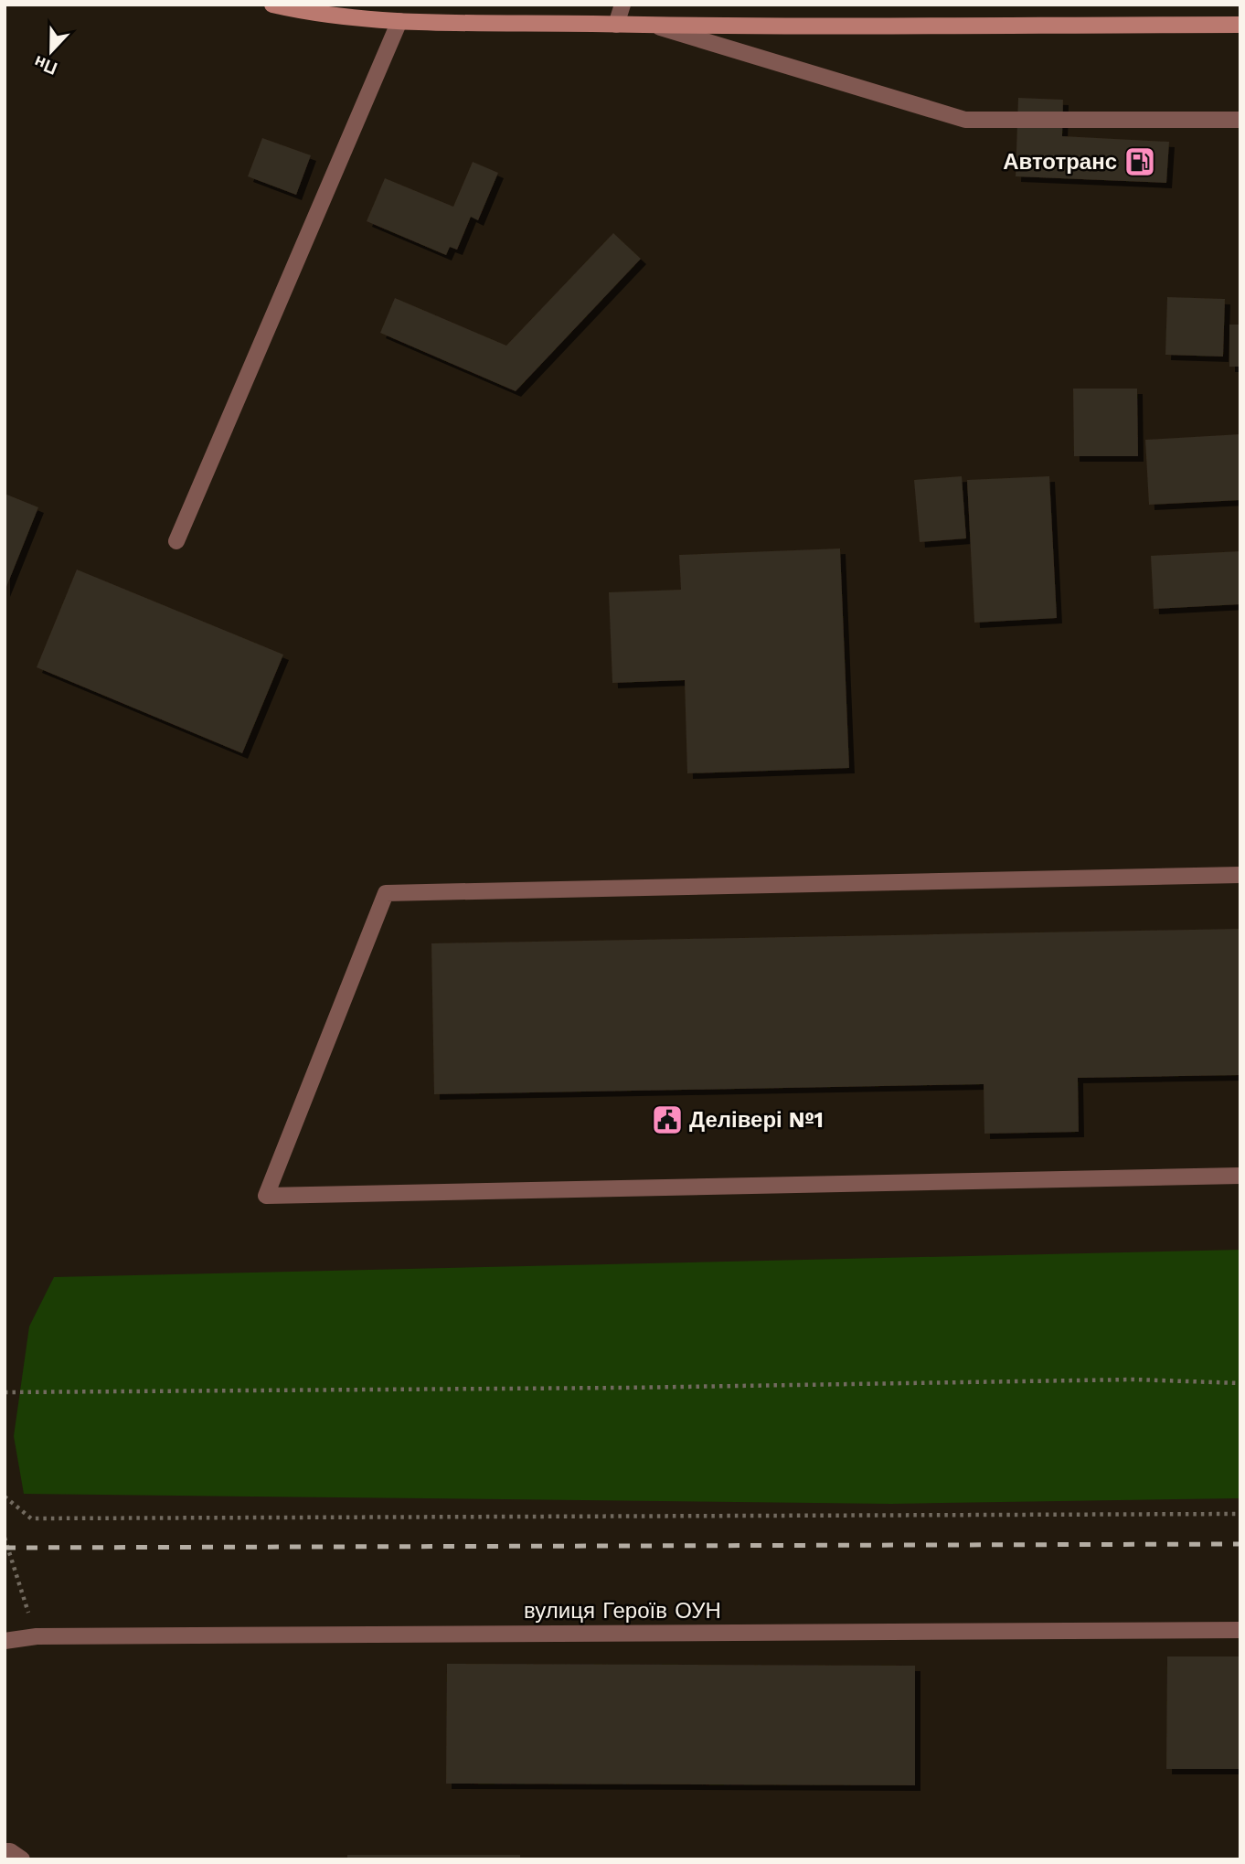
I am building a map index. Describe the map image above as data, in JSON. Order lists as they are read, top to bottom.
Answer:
{
  "streets": {
    "street": ["вулиця Героїв ОУН"]
  },
  "places": {
    "fuel station": ["Автотранс"],
    "public building": ["Делівері №1"]
  },
  "north": "bottom"
}
